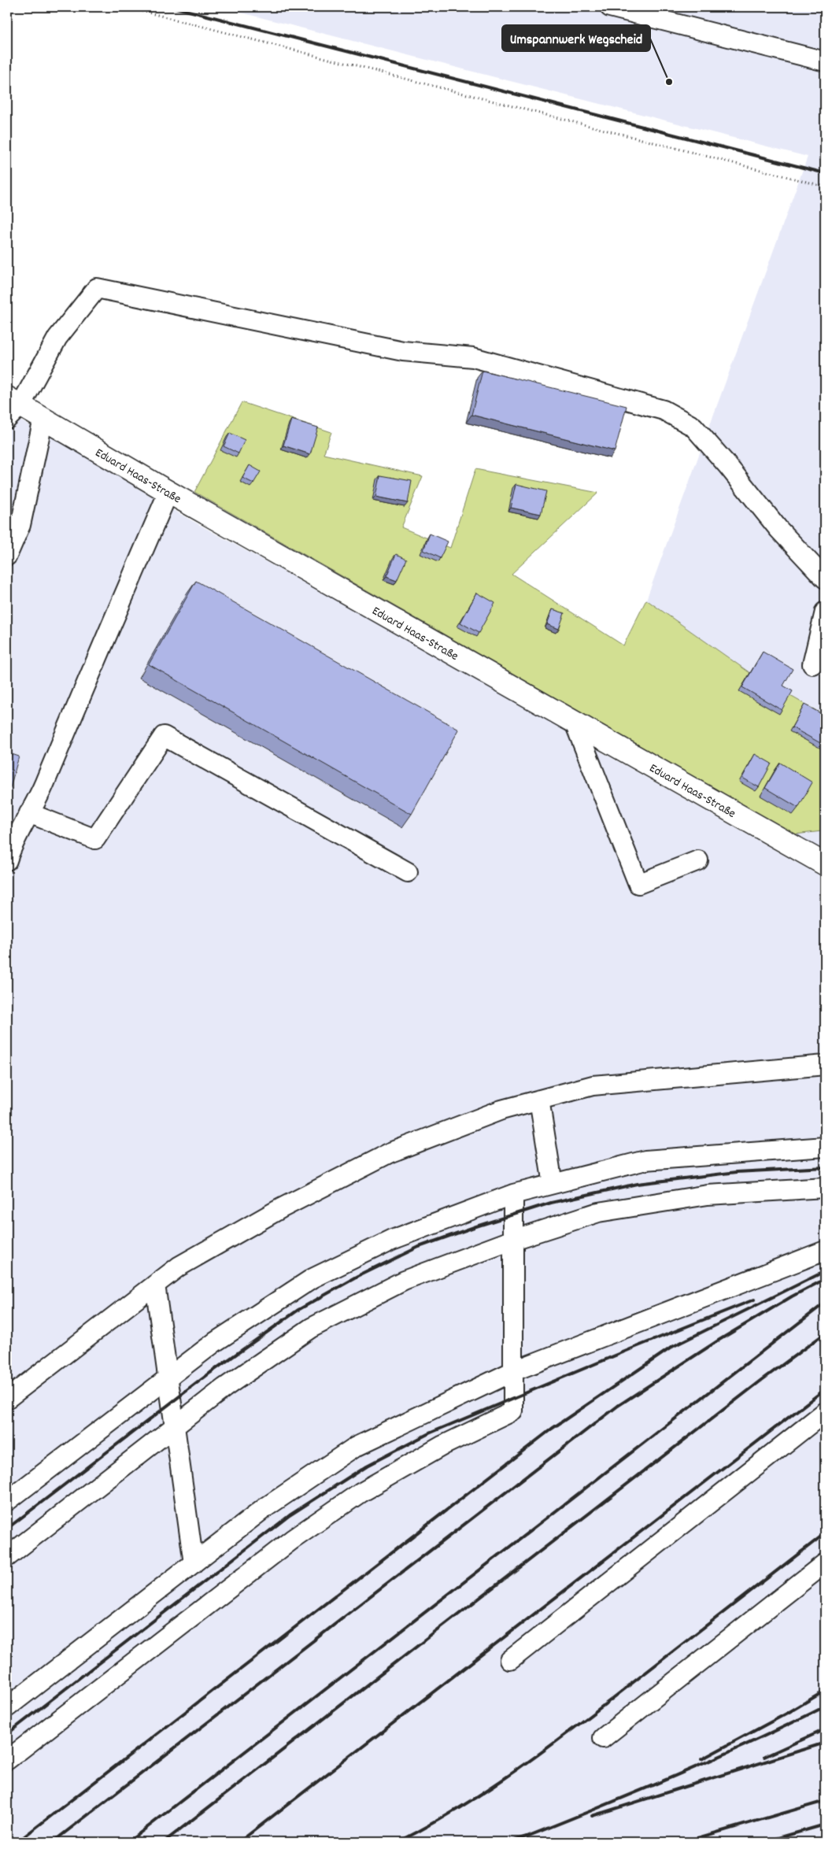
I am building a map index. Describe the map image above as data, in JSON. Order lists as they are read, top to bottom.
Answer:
{
  "streets": {
    "street": ["Eduard Haas-Straße"]
  },
  "places": ["Umspannwerk Wegscheid"]
}
